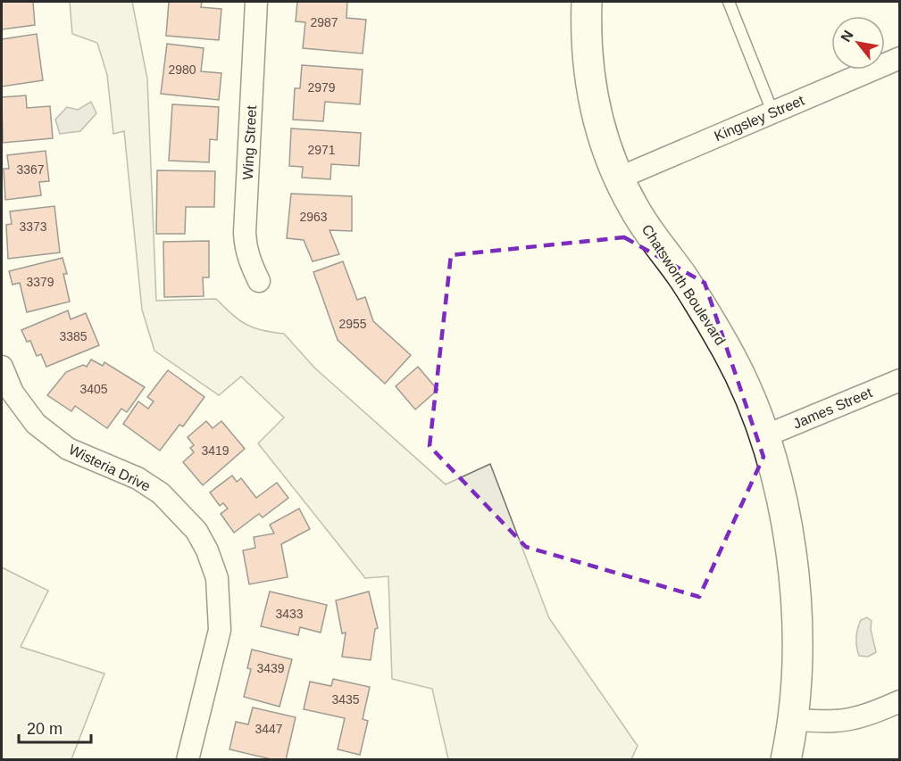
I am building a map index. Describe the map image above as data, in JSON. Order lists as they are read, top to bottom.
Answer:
{
  "streets": {
    "main road": ["Chatsworth Boulevard"],
    "street": [
      "Kingsley Street",
      "Wing Street",
      "James Street",
      "Wisteria Drive"
    ]
  },
  "crossings": [
    ["Kingsley Street", "Chatsworth Boulevard"],
    ["Chatsworth Boulevard", "James Street"]
  ],
  "house_numbers": [
    "2987",
    "2980",
    "2979",
    "2971",
    "3367",
    "2963",
    "3373",
    "3379",
    "2955",
    "3385",
    "3405",
    "3419",
    "3433",
    "3439",
    "3435",
    "3447"
  ],
  "scale_bar": "20 m",
  "north": "top left"
}
